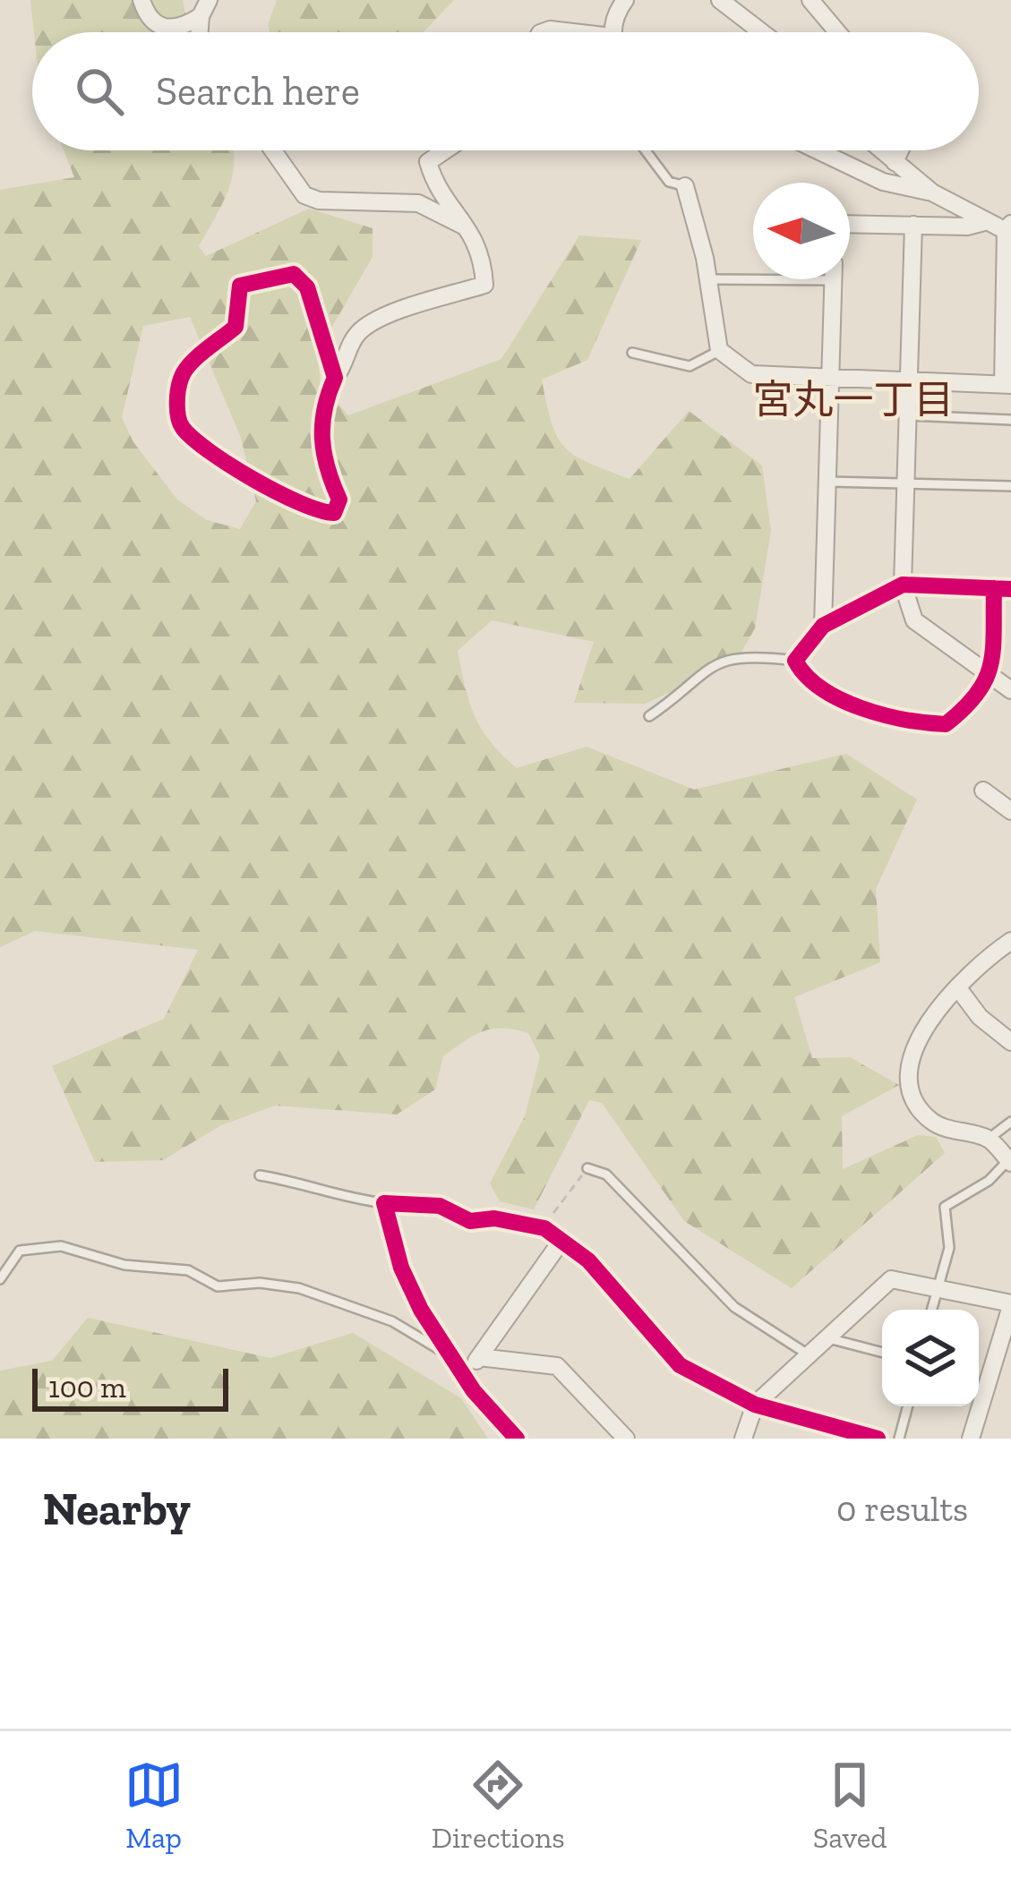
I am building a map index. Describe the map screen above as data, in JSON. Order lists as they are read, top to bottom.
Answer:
{
  "districts": ["宮丸一丁目"],
  "scale_bar": "100 m",
  "north": "left",
  "page": {
    "search": "Search here",
    "scale": "100 m",
    "heading": ["Nearby", "0 results"],
    "nav": ["Map", "Directions", "Saved"]
  }
}
